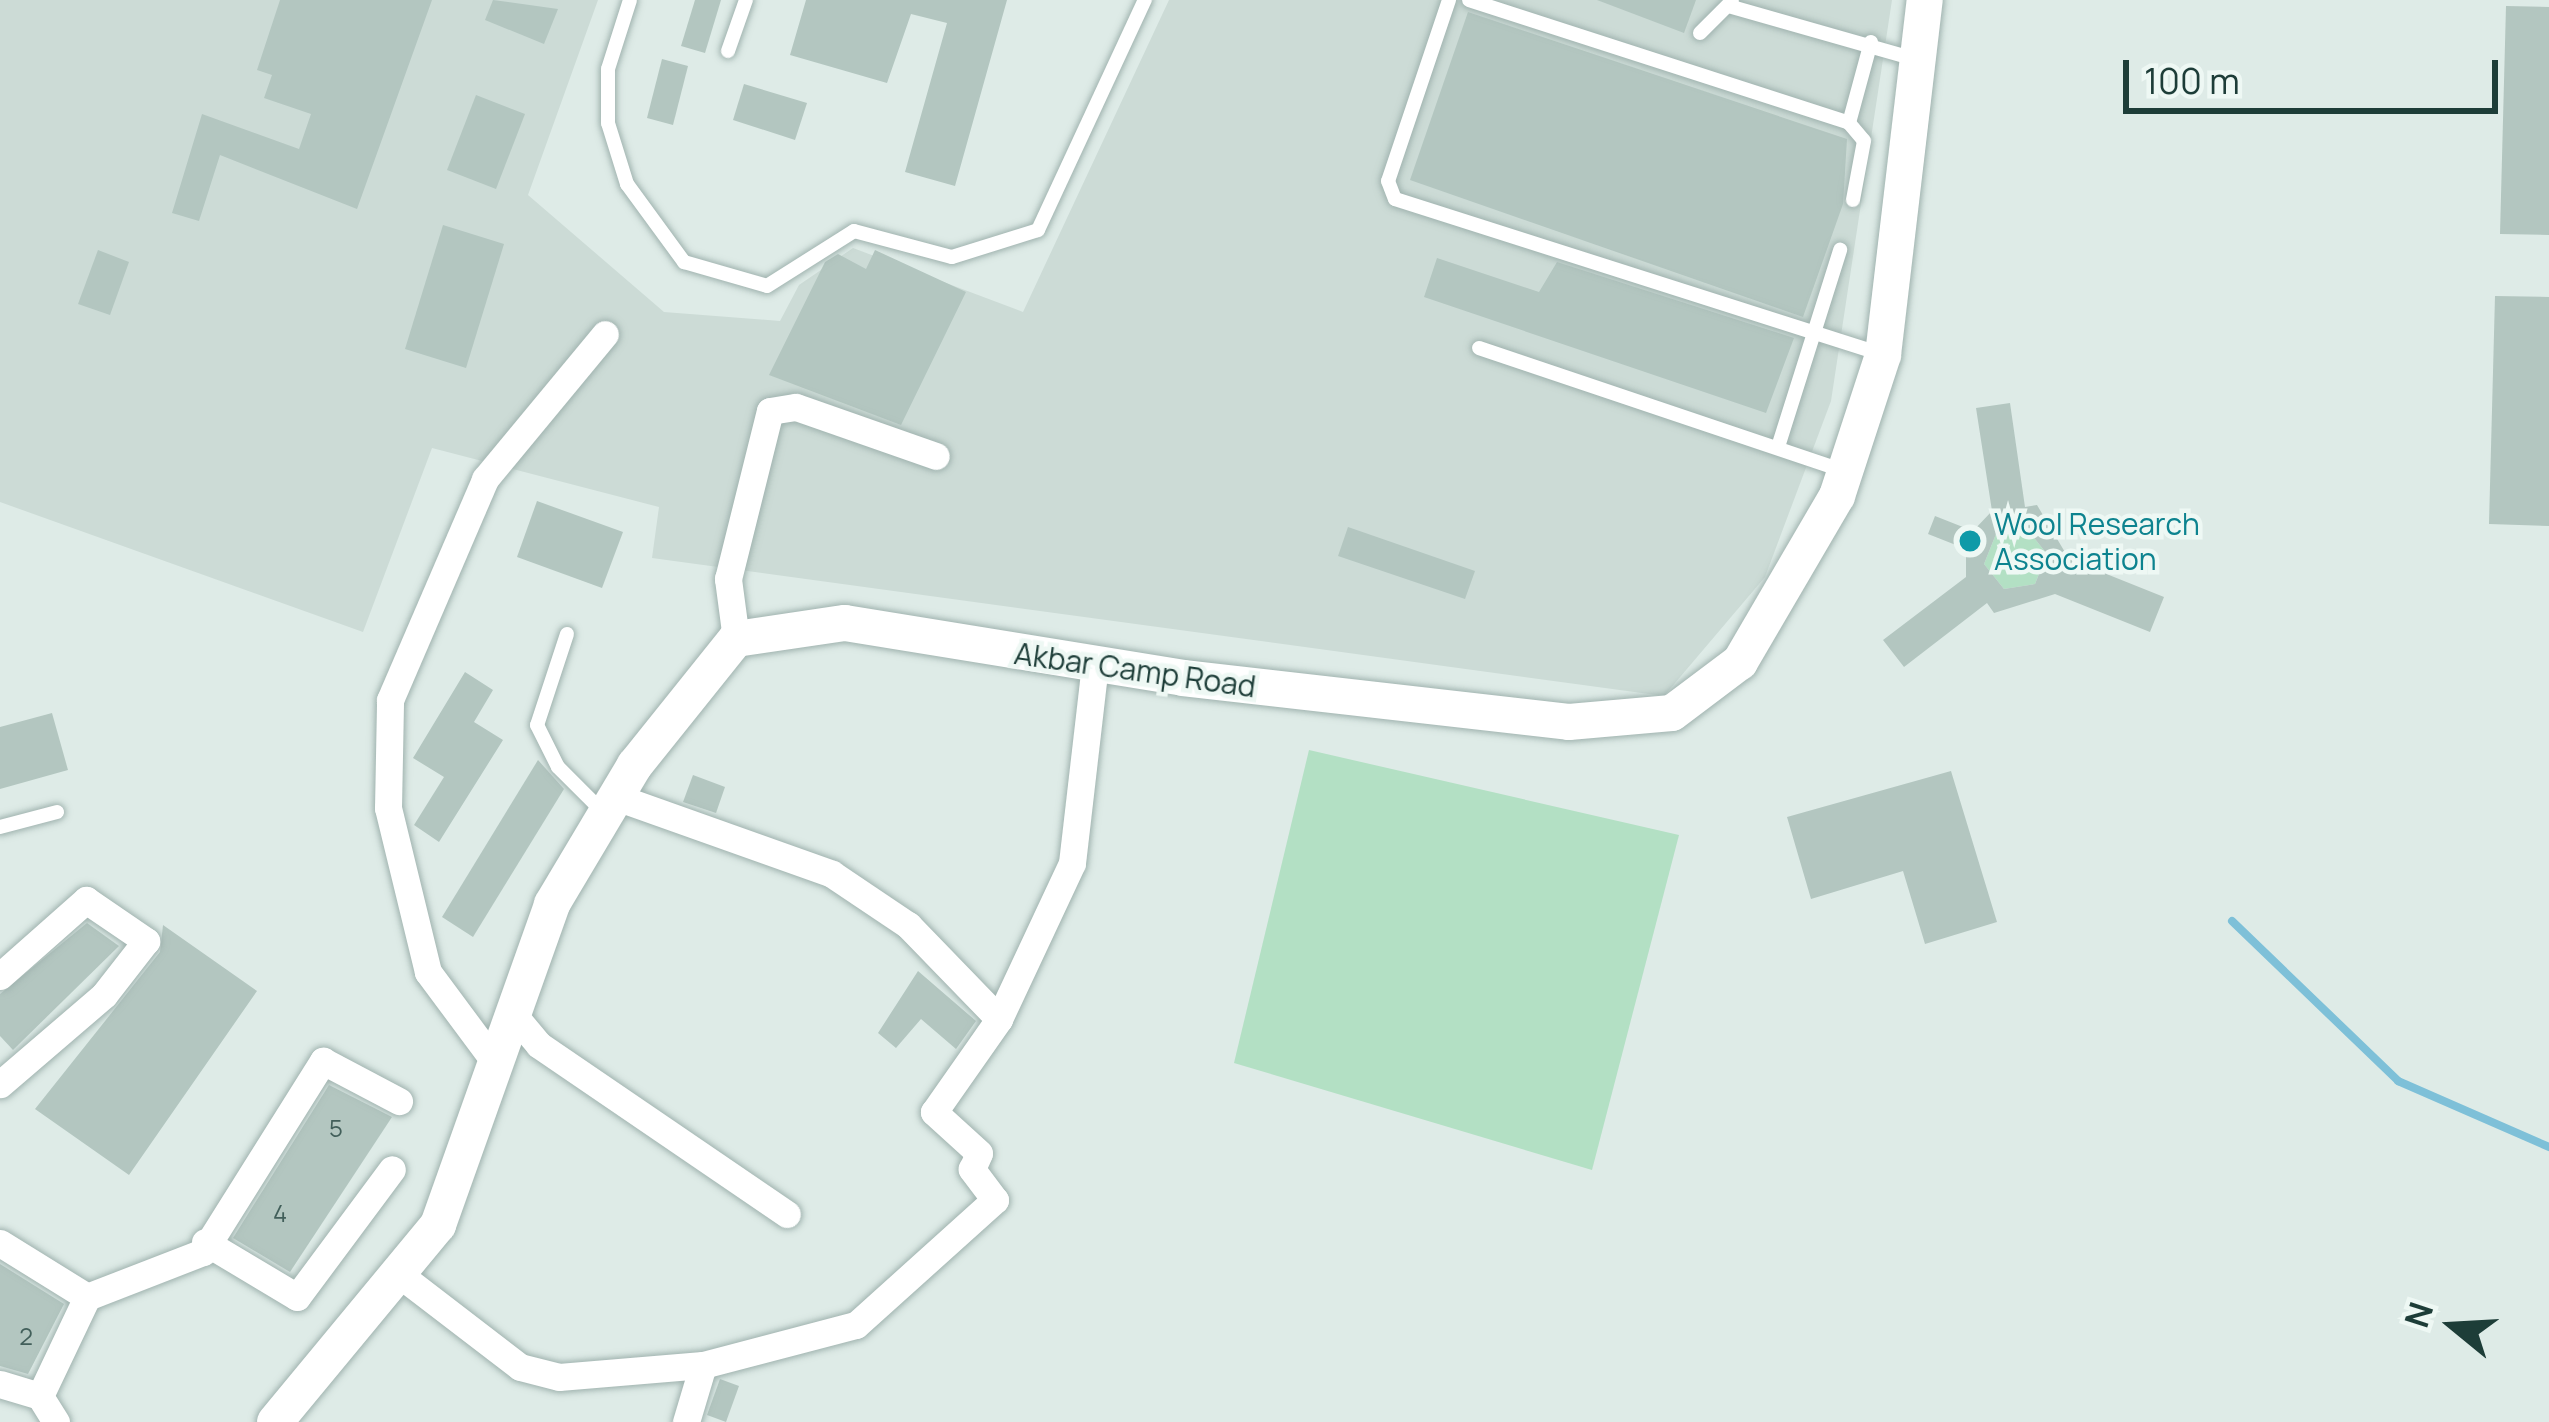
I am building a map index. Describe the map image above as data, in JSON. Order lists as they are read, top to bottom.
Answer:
{
  "streets": {
    "street": ["Akbar Camp Road"]
  },
  "places": ["Wool Research Association"],
  "house_numbers": ["5", "4", "2"],
  "scale_bar": "100 m",
  "north": "left"
}
